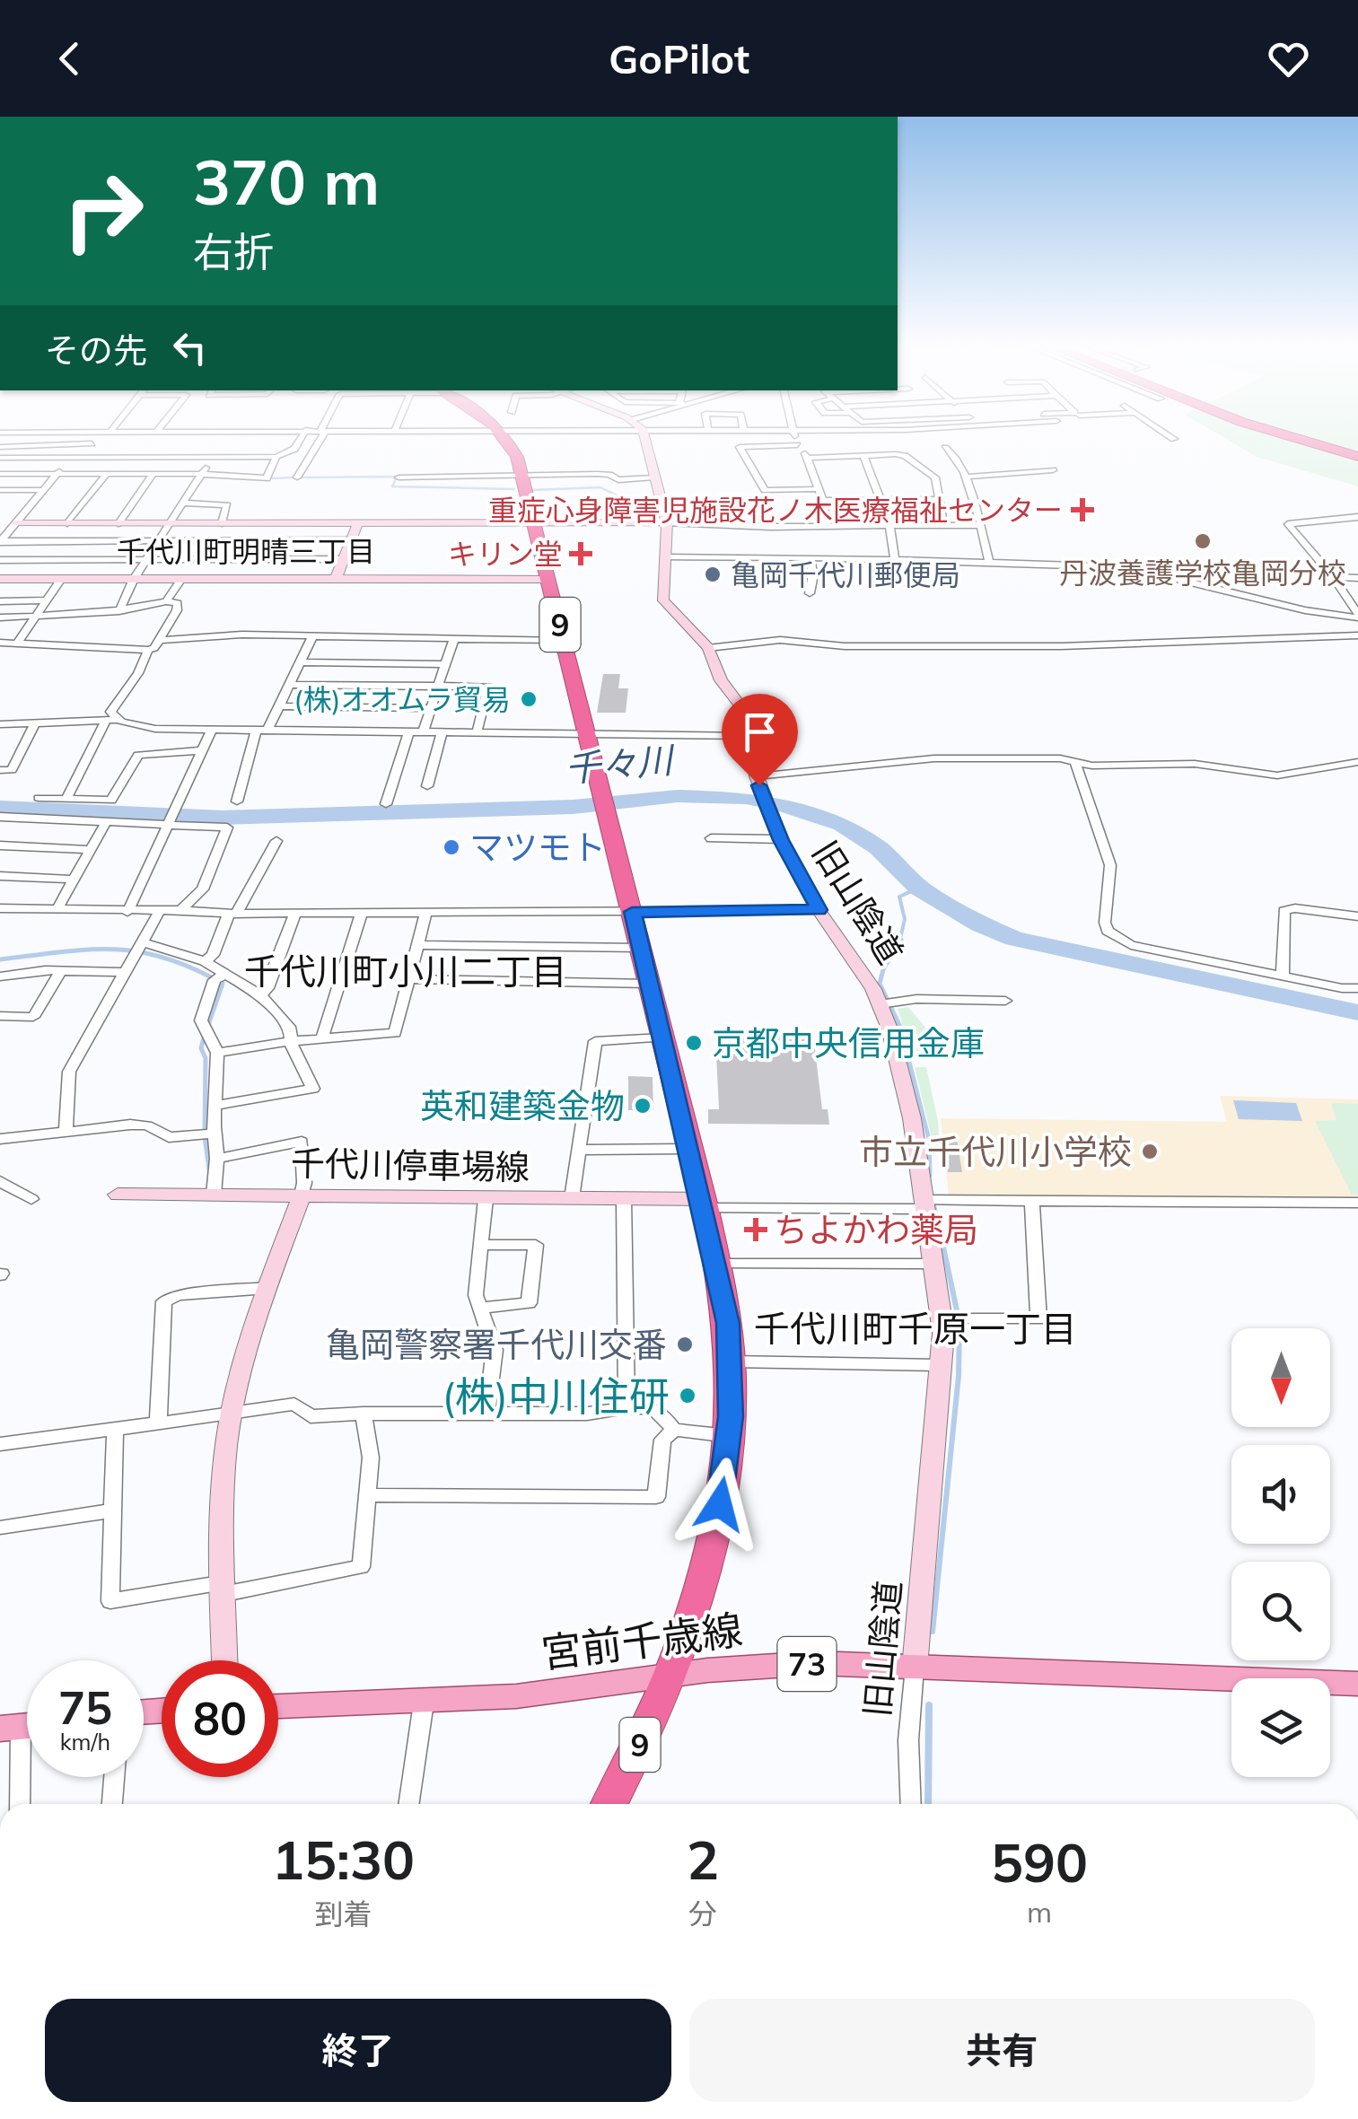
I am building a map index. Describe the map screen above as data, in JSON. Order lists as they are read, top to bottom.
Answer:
{
  "streets": {
    "highway": ["9"],
    "main road": ["宮前千歳線", "73"],
    "street": ["旧山陰道", "千代川停車場線"]
  },
  "crossings": [
    ["9", "千代川停車場線"],
    ["9", "宮前千歳線"],
    ["旧山陰道", "宮前千歳線"]
  ],
  "districts": ["千代川町明晴三丁目", "千代川町小川二丁目", "千代川町千原一丁目"],
  "water": ["千々川"],
  "places": {
    "health": ["重症心身障害児施設花ノ木医療福祉センター", "キリン堂", "ちよかわ薬局"],
    "other": [
      "丹波養護学校亀岡分校",
      "亀岡千代川郵便局",
      "(株)オオムラ貿易",
      "マツモト",
      "京都中央信用金庫",
      "英和建築金物",
      "市立千代川小学校",
      "亀岡警察署千代川交番",
      "(株)中川住研"
    ]
  },
  "north": "bottom",
  "page": {
    "header": "GoPilot",
    "turn": ["370 m", "右折"],
    "then": "その先",
    "speed": "75 km/h",
    "limit": "80",
    "eta": [
      "15:30",
      "到着",
      "2",
      "分",
      "590",
      "m"
    ],
    "buttons": ["終了", "共有"]
  }
}
